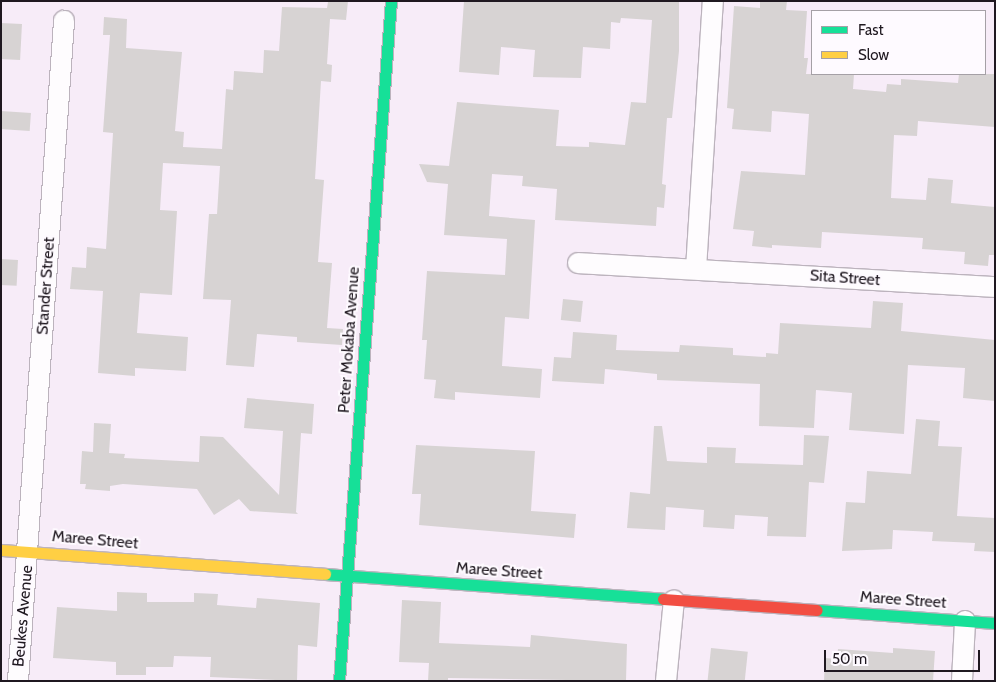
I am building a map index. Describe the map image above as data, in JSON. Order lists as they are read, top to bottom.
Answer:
{
  "streets": {
    "street": [
      "Sita Street",
      "Stander Street",
      "Peter Mokaba Avenue",
      "Maree Street",
      "Beukes Avenue"
    ]
  },
  "crossings": [
    ["Stander Street", "Maree Street"],
    ["Stander Street", "Beukes Avenue"],
    ["Peter Mokaba Avenue", "Maree Street"],
    ["Maree Street", "Beukes Avenue"]
  ],
  "legend": ["Fast", "Slow"],
  "scale_bar": "50 m"
}
